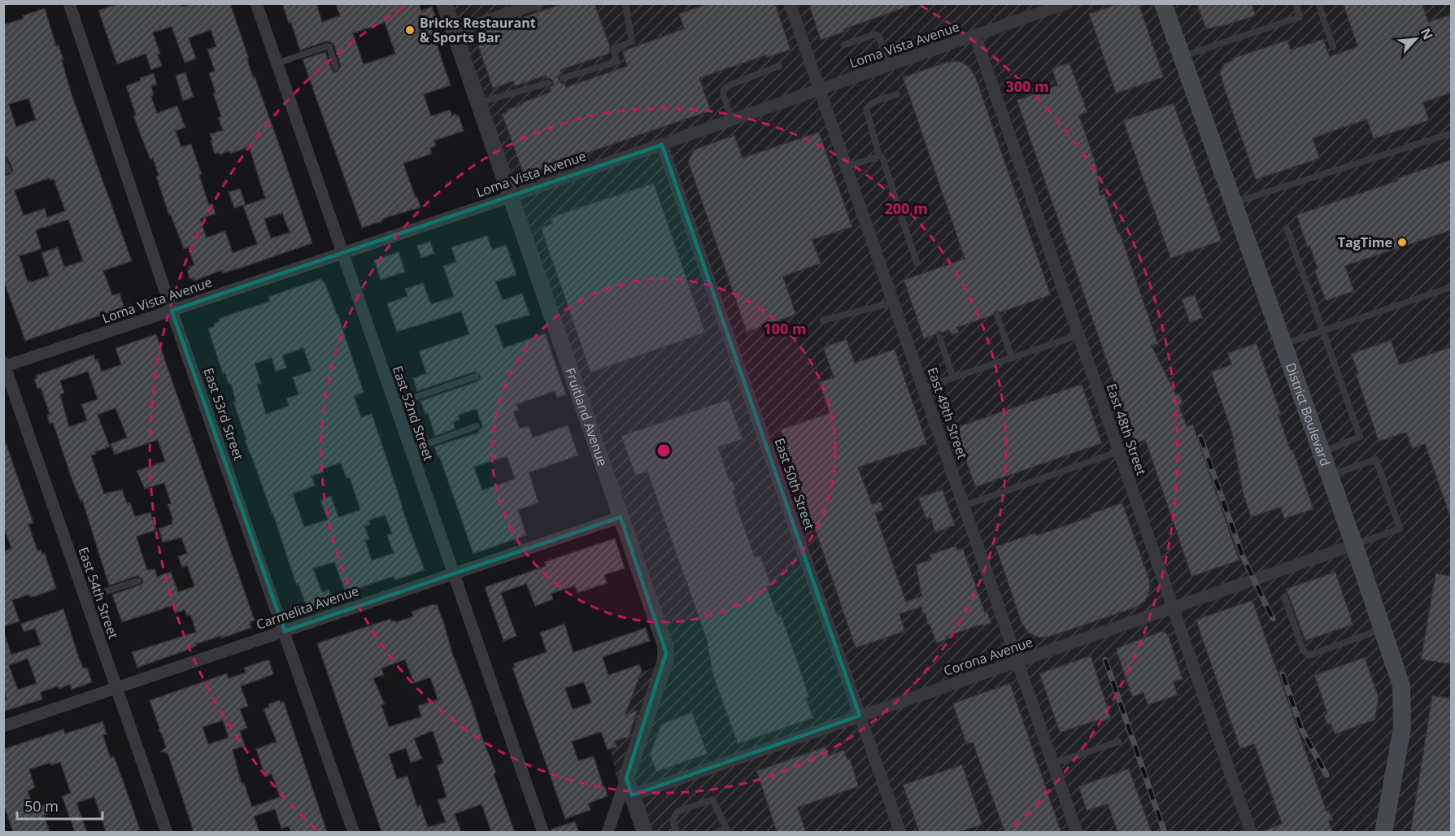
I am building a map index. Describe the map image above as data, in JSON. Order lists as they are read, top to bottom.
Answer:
{
  "streets": {
    "main road": ["District Boulevard"],
    "street": [
      "Loma Vista Avenue",
      "East 52nd Street",
      "East 49th Street",
      "East 53rd Street",
      "Fruitland Avenue",
      "East 48th Street",
      "East 50th Street",
      "East 54th Street",
      "Carmelita Avenue",
      "Corona Avenue"
    ]
  },
  "crossings": [
    ["Loma Vista Avenue", "East 52nd Street"],
    ["Loma Vista Avenue", "East 49th Street"],
    ["Loma Vista Avenue", "East 53rd Street"],
    ["Loma Vista Avenue", "Fruitland Avenue"],
    ["Loma Vista Avenue", "East 48th Street"],
    ["Loma Vista Avenue", "East 50th Street"],
    ["Loma Vista Avenue", "East 54th Street"],
    ["East 52nd Street", "Carmelita Avenue"],
    ["East 49th Street", "Corona Avenue"],
    ["East 53rd Street", "Carmelita Avenue"],
    ["District Boulevard", "Corona Avenue"],
    ["Fruitland Avenue", "Carmelita Avenue"],
    ["East 48th Street", "Corona Avenue"],
    ["East 50th Street", "Corona Avenue"],
    ["East 54th Street", "Carmelita Avenue"]
  ],
  "places": ["Bricks Restaurant & Sports Bar", "TagTime"],
  "scale_bar": "50 m",
  "north": "top right",
  "rings": ["300 m", "200 m", "100 m"]
}
